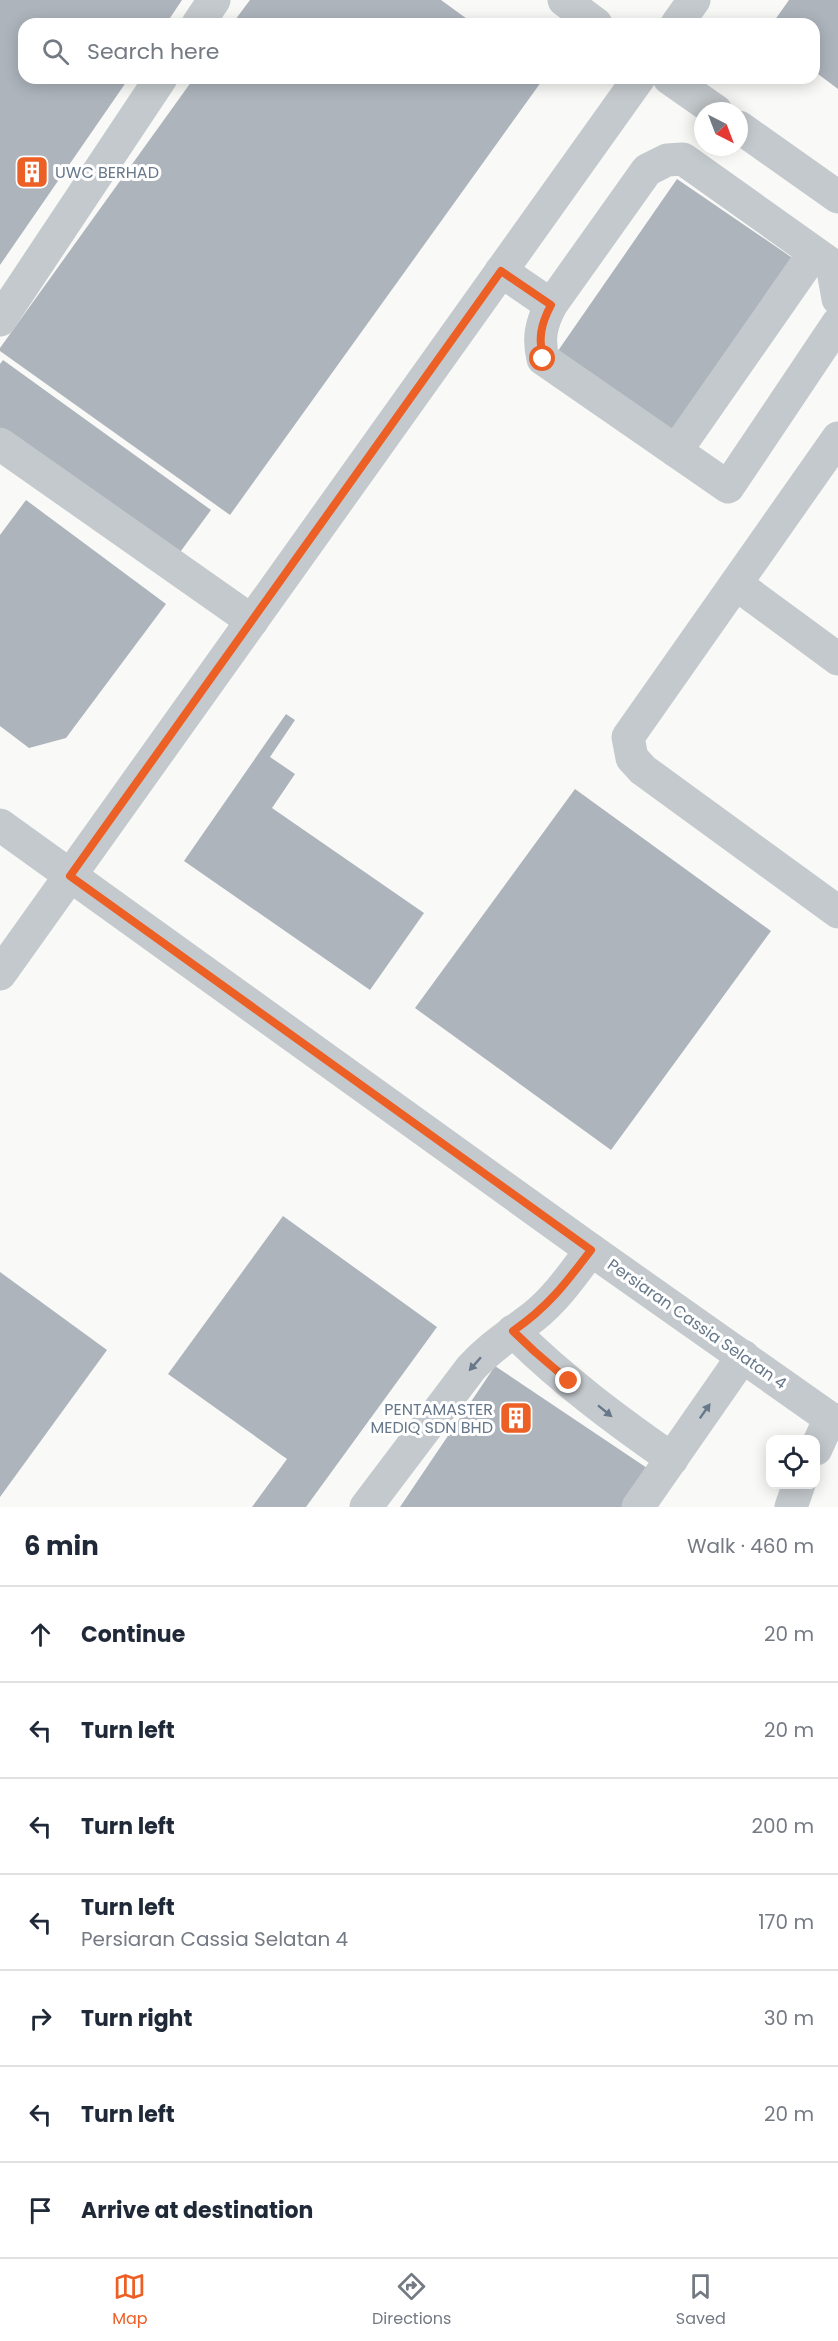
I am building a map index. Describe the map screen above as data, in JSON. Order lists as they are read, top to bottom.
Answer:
{
  "streets": {
    "street": ["Persiaran Cassia Selatan 4"]
  },
  "places": {
    "building": ["UWC BERHAD", "PENTAMASTER MEDIQ SDN BHD"]
  },
  "north": "bottom right",
  "page": {
    "search": "Search here",
    "heading": ["6 min", "Walk · 460 m"],
    "list": [
      ["Continue", "20 m"],
      ["Turn left", "20 m"],
      ["Turn left", "200 m"],
      ["Turn left", "Persiaran Cassia Selatan 4", "170 m"],
      ["Turn right", "30 m"],
      ["Turn left", "20 m"],
      "Arrive at destination"
    ],
    "nav": ["Map", "Directions", "Saved"]
  }
}
